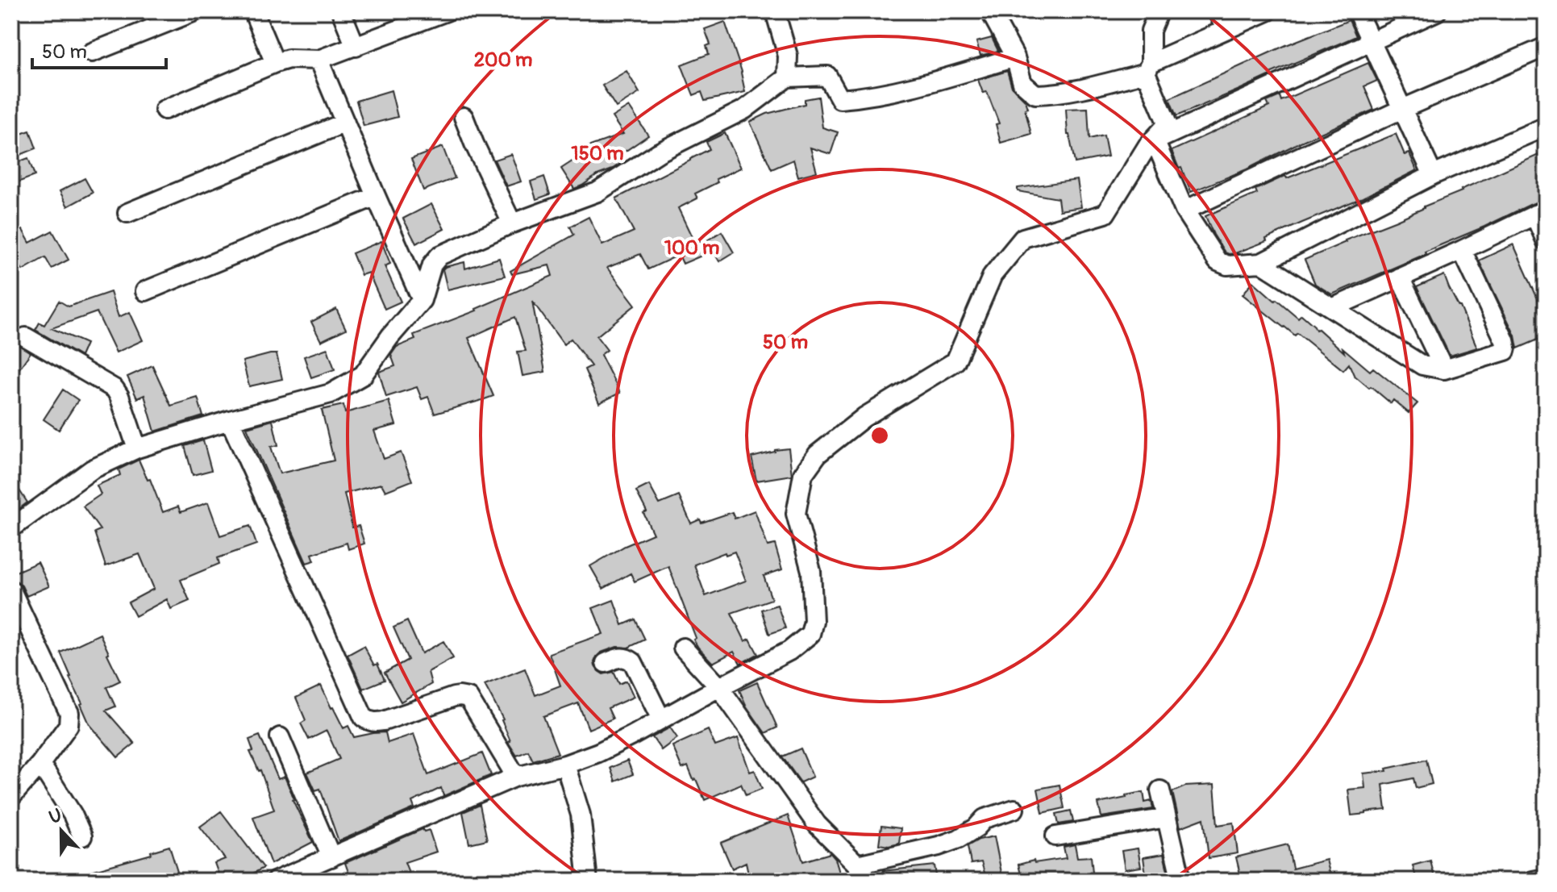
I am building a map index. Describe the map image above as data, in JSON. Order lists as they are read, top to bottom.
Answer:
{
  "scale_bar": "50 m",
  "north": "top",
  "rings": [
    "200 m",
    "150 m",
    "100 m",
    "50 m"
  ]
}
